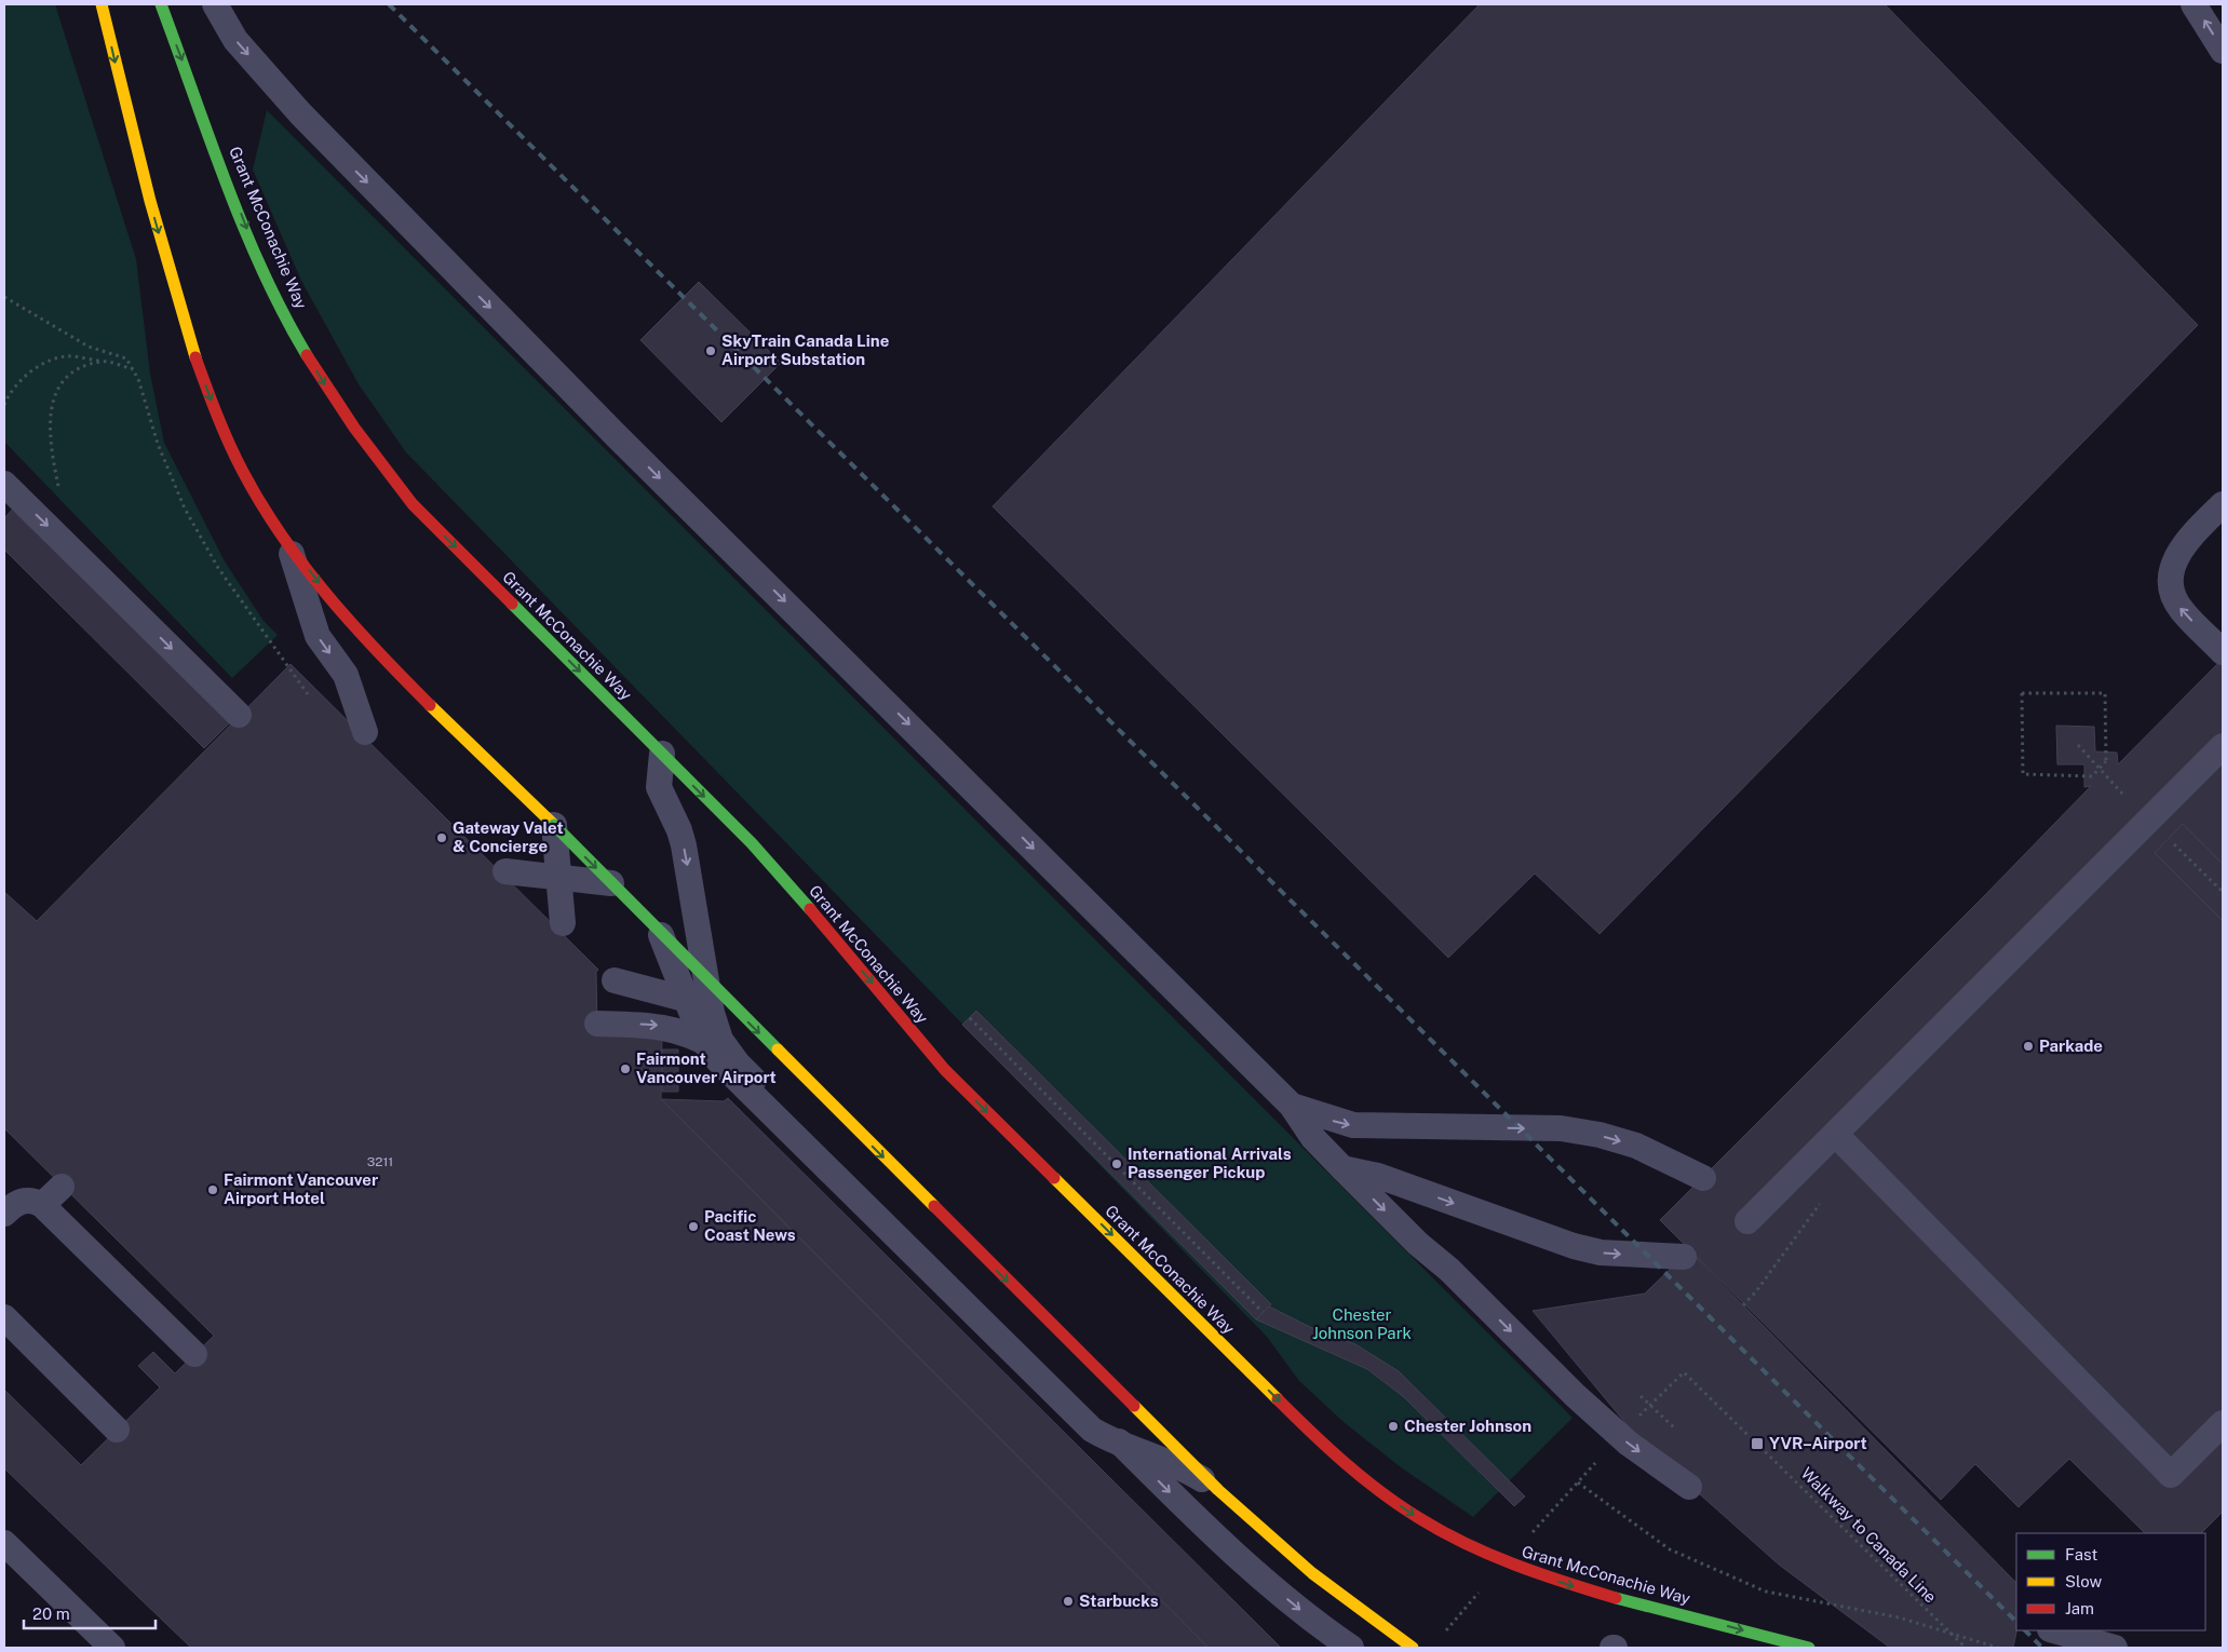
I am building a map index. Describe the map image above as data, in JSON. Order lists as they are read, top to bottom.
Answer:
{
  "streets": {
    "main road": ["Grant McConachie Way"],
    "path": ["Walkway to Canada Line"]
  },
  "one_way": ["Grant McConachie Way"],
  "parks": ["Chester Johnson Park"],
  "places": {
    "other": [
      "SkyTrain Canada Line Airport Substation",
      "Gateway Valet & Concierge",
      "Parkade",
      "Fairmont Vancouver Airport",
      "International Arrivals Passenger Pickup",
      "Fairmont Vancouver Airport Hotel",
      "Pacific Coast News",
      "Chester Johnson",
      "Starbucks"
    ],
    "transit": ["YVR–Airport"]
  },
  "house_numbers": ["3211"],
  "legend": ["Fast", "Slow", "Jam"],
  "scale_bar": "20 m"
}
